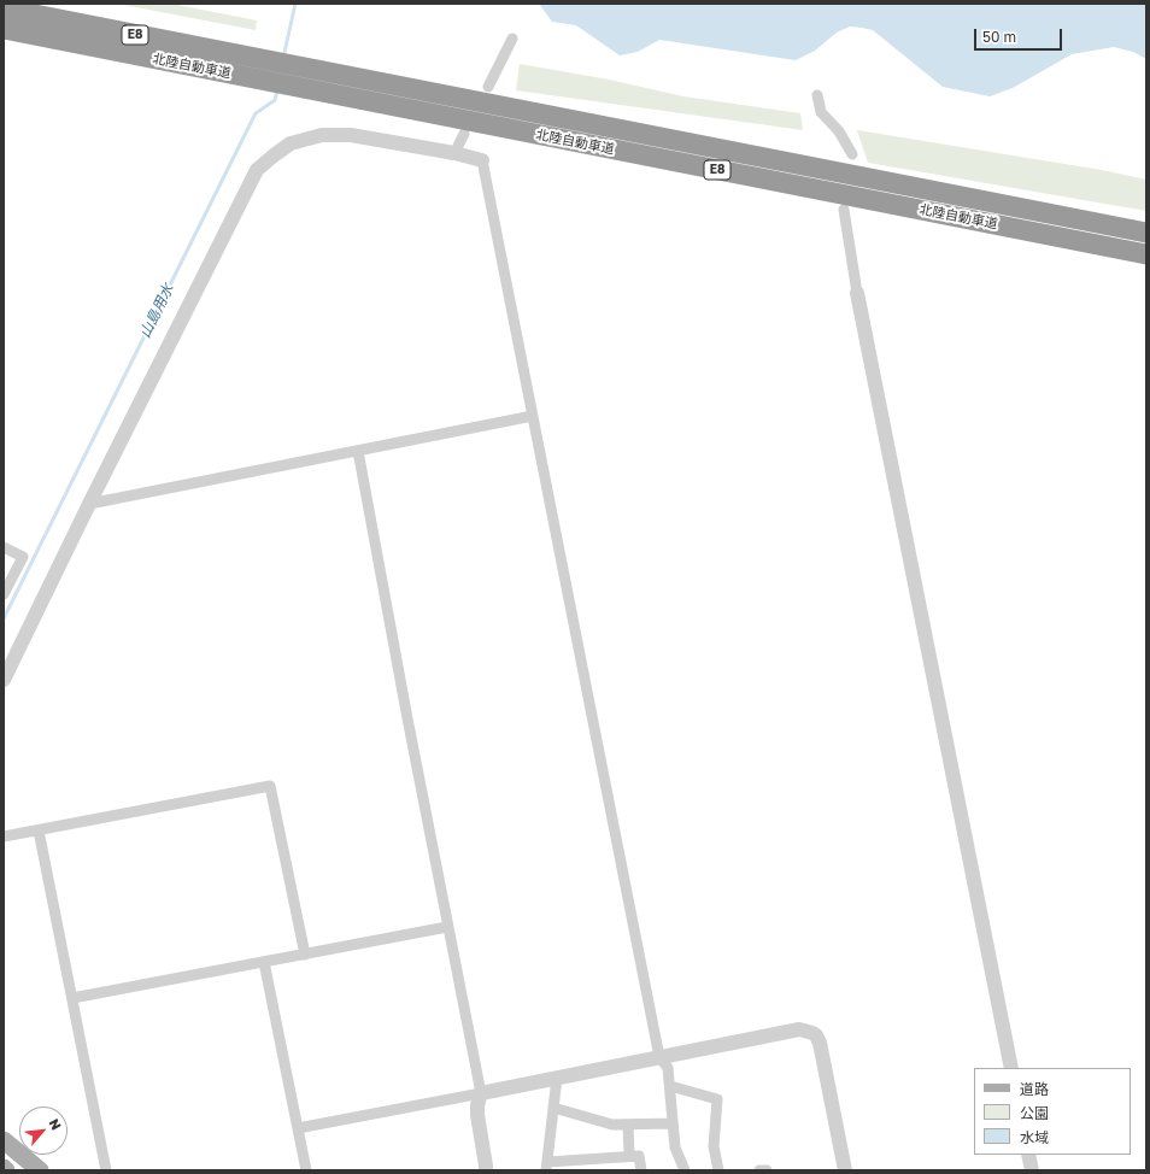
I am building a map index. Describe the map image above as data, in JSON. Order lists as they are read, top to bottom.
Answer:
{
  "streets": {
    "highway": ["E8", "北陸自動車道"]
  },
  "water": ["山島用水"],
  "legend": ["道路", "公園", "水域"],
  "scale_bar": "50 m",
  "north": "top right"
}
